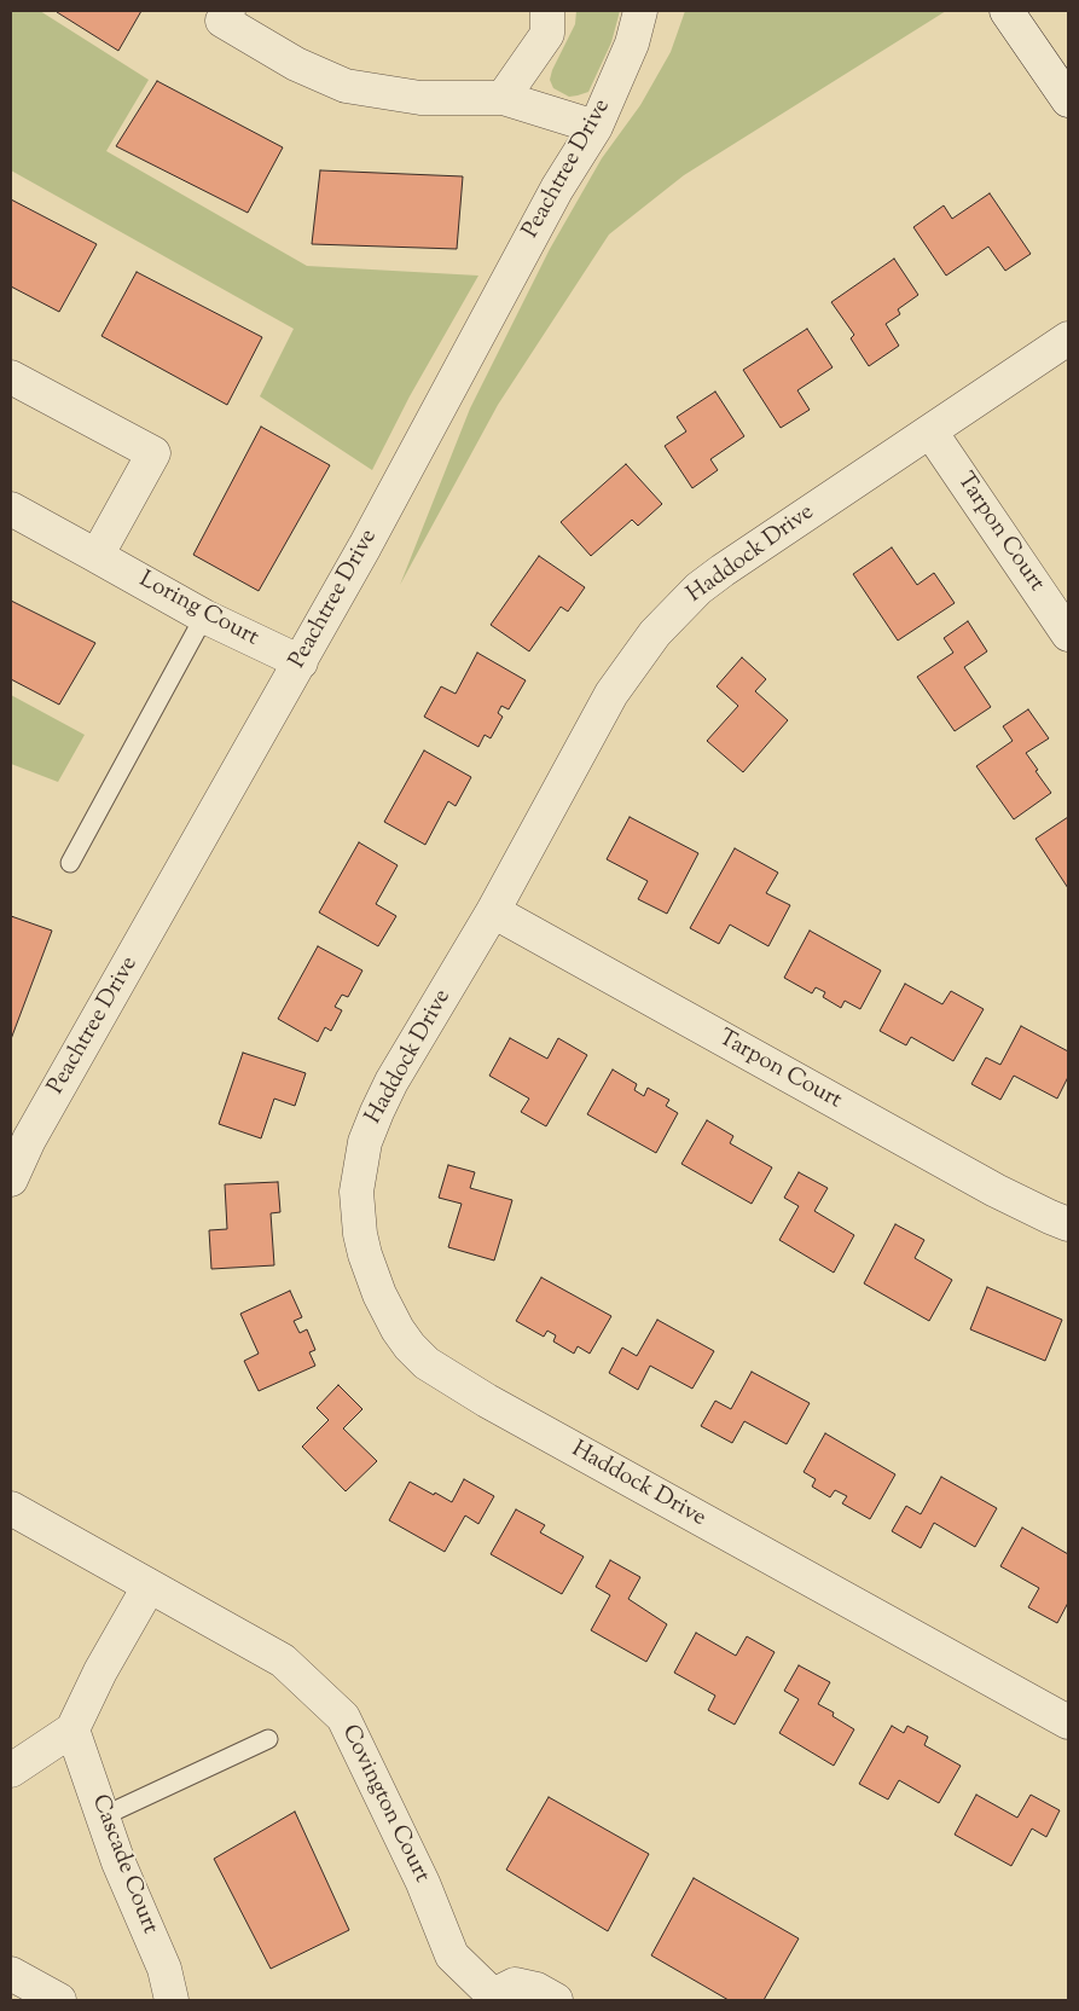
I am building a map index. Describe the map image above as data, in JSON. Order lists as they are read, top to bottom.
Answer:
{
  "streets": {
    "street": [
      "Peachtree Drive",
      "Tarpon Court",
      "Haddock Drive",
      "Loring Court",
      "Covington Court",
      "Cascade Court"
    ]
  },
  "crossings": [
    ["Peachtree Drive", "Loring Court"],
    ["Tarpon Court", "Haddock Drive"]
  ]
}
